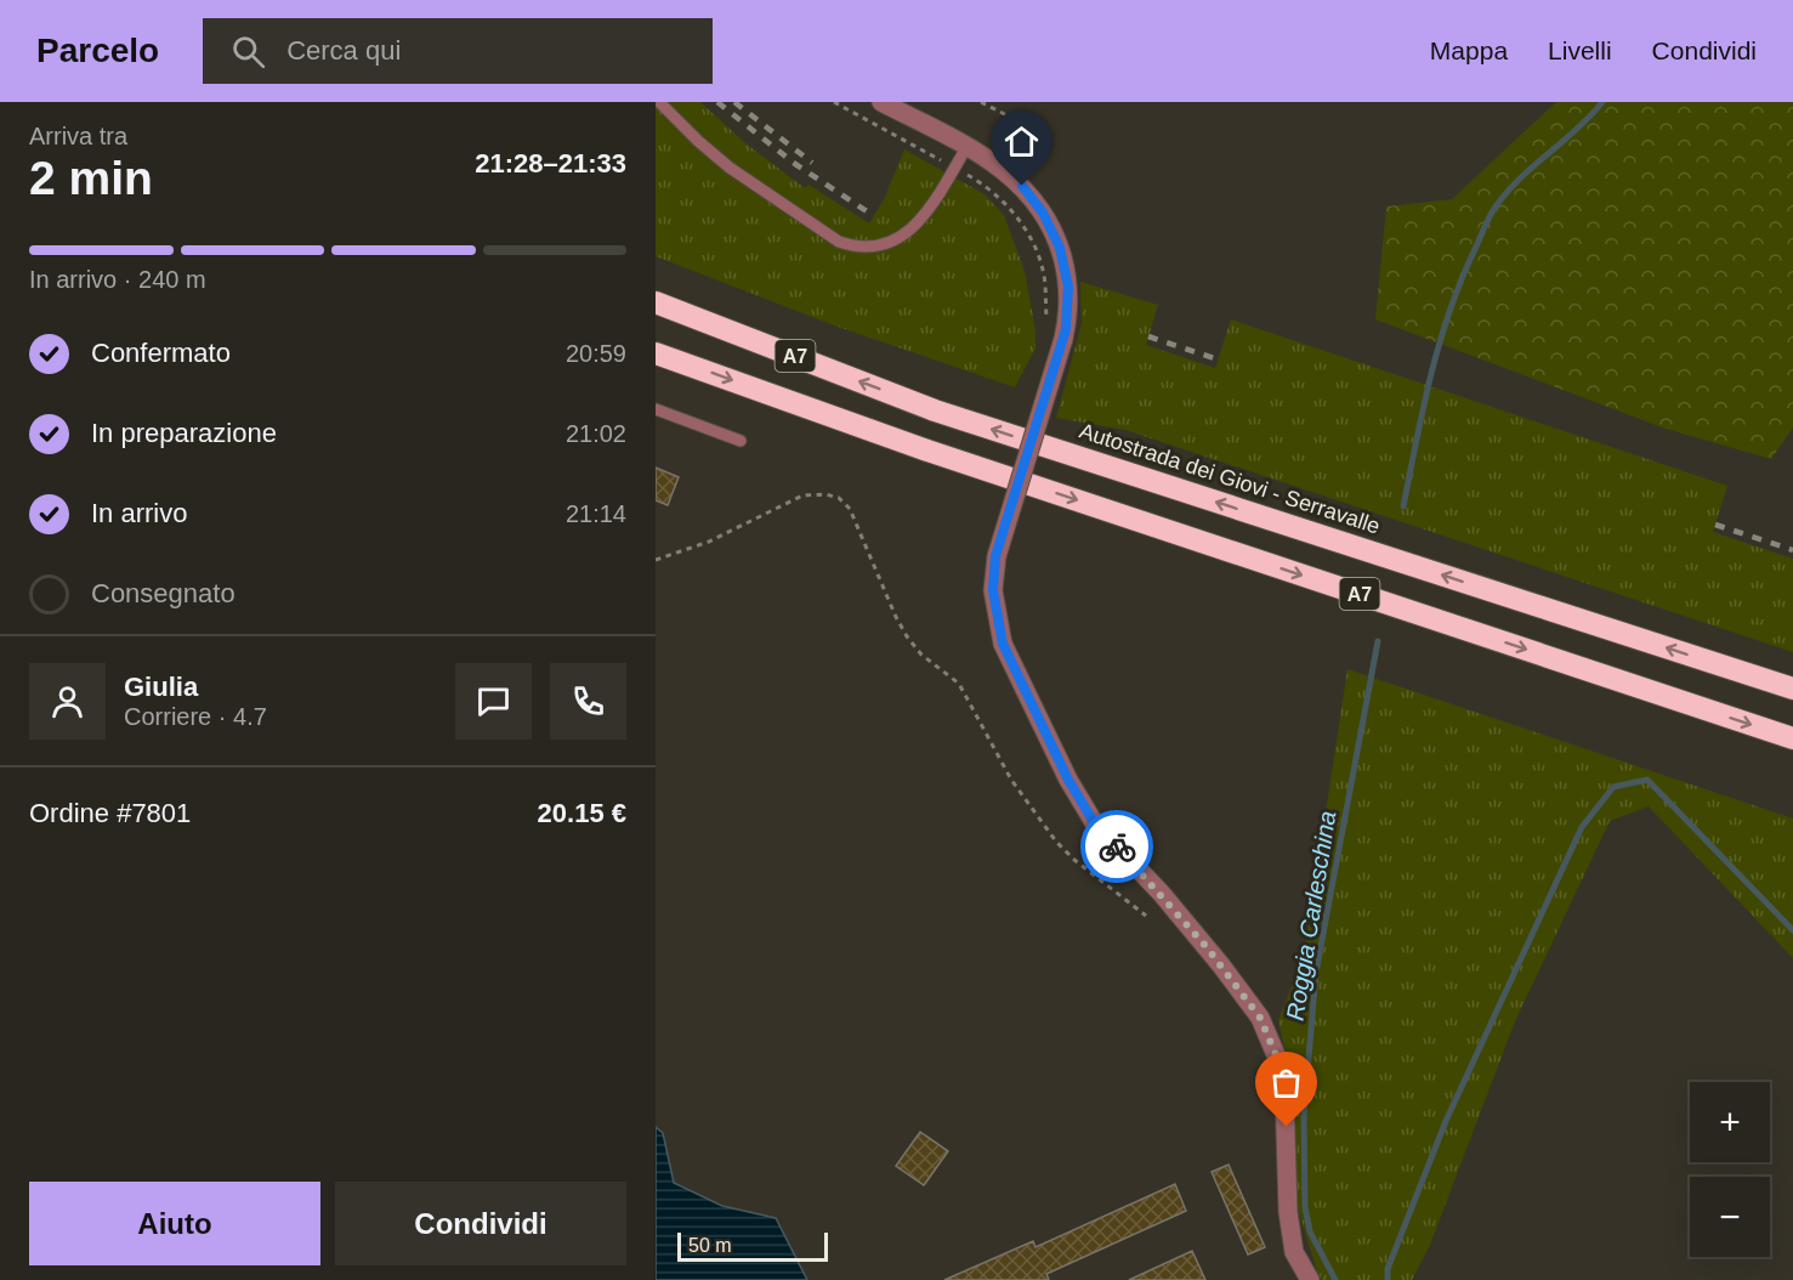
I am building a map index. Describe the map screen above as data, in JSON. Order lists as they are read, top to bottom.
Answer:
{
  "streets": {
    "highway": ["A7", "Autostrada dei Giovi - Serravalle"]
  },
  "water": ["Roggia Carleschina"],
  "scale_bar": "50 m",
  "page": {
    "header": "Parcelo",
    "search": "Cerca qui",
    "nav": ["Mappa", "Livelli", "Condividi"],
    "heading": ["2 min", "Arriva tra", "21:28–21:33"],
    "panel": [
      "Giulia",
      "Corriere · 4.7",
      "Ordine #7801",
      "20.15 €"
    ],
    "bar": "In arrivo · 240 m",
    "list": [
      ["Confermato", "20:59"],
      ["In preparazione", "21:02"],
      ["In arrivo", "21:14"],
      "Consegnato"
    ],
    "map_buttons": ["+", "−"],
    "buttons": ["Aiuto", "Condividi"],
    "scale": "50 m"
  }
}
